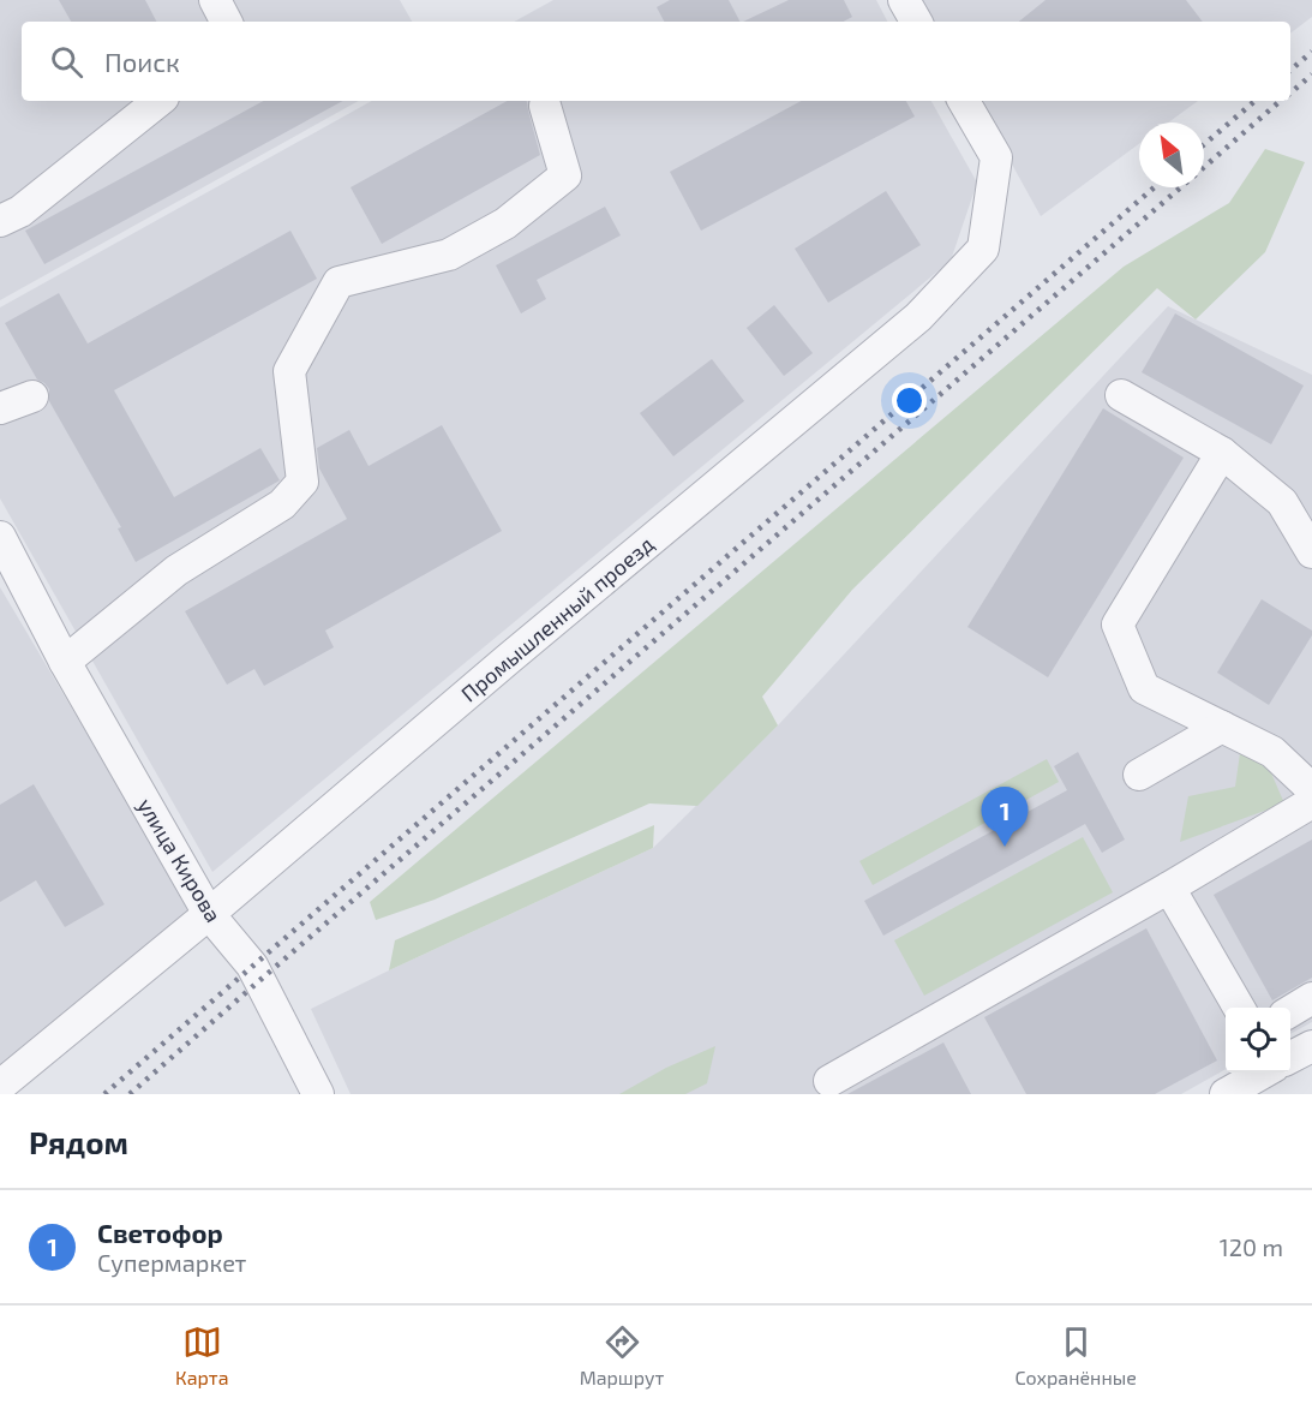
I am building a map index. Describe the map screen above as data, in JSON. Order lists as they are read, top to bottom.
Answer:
{
  "streets": {
    "street": ["Промышленный проезд", "улица Кирова"]
  },
  "crossings": [
    ["Промышленный проезд", "улица Кирова"]
  ],
  "north": "top left",
  "page": {
    "search": "Поиск",
    "pins": "1",
    "heading": "Рядом",
    "list": [
      {
        "mark": "1",
        "name": "Светофор",
        "note": "Супермаркет",
        "value": "120 m"
      }
    ],
    "nav": ["Карта", "Маршрут", "Сохранённые"]
  }
}
